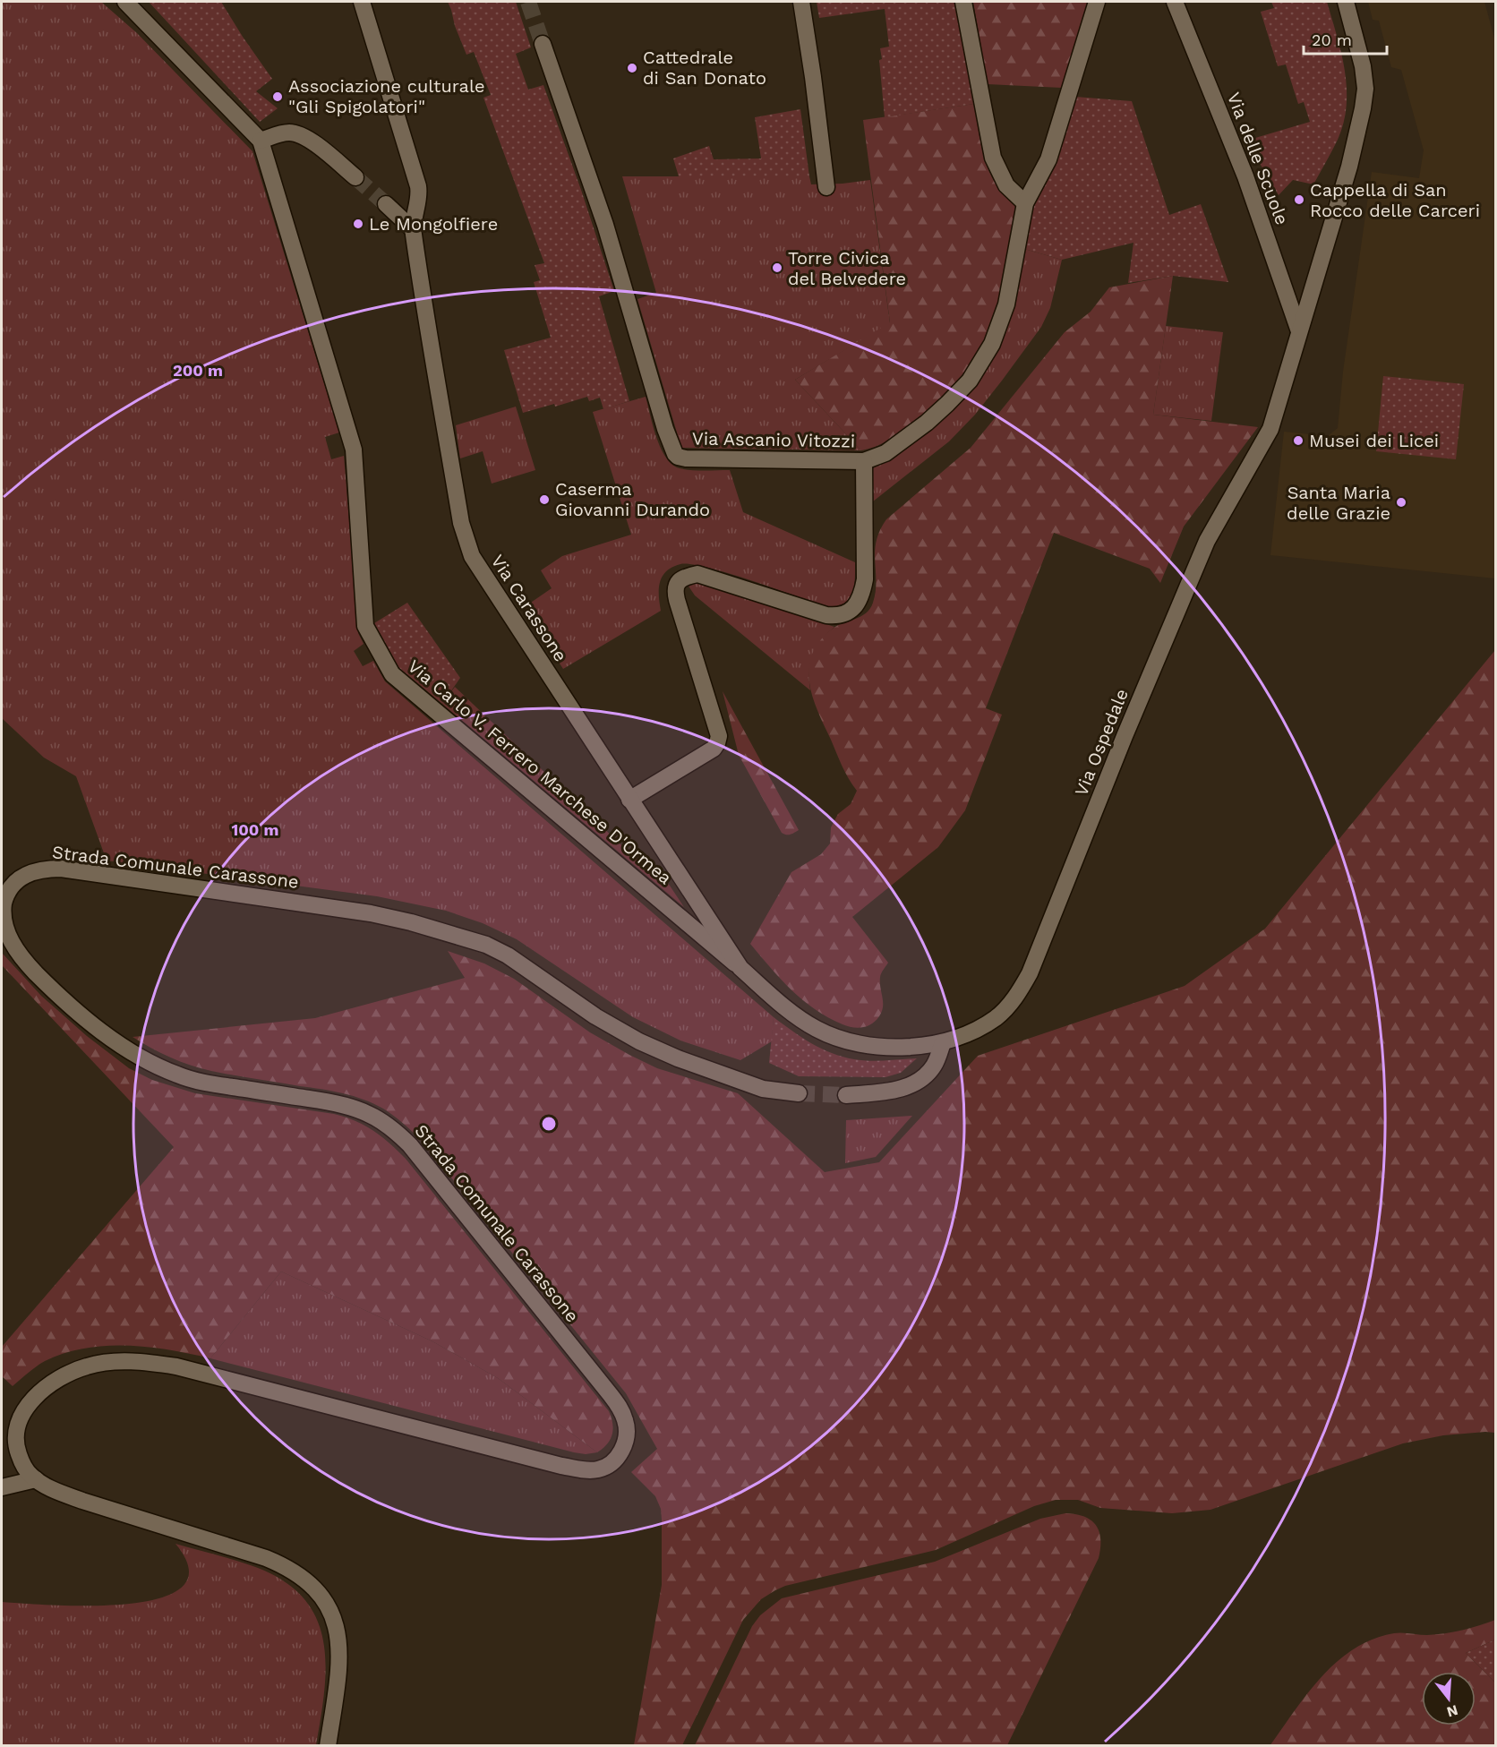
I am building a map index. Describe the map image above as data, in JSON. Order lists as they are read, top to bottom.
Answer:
{
  "streets": {
    "street": [
      "Via delle Scuole",
      "Via Ascanio Vitozzi",
      "Via Carassone",
      "Via Ospedale",
      "Via Carlo V. Ferrero Marchese D'Ormea",
      "Strada Comunale Carassone"
    ]
  },
  "crossings": [
    ["Via delle Scuole", "Via Ospedale"],
    ["Via Carassone", "Via Ospedale"],
    ["Via Carassone", "Via Carlo V. Ferrero Marchese D'Ormea"]
  ],
  "places": [
    "Cattedrale di San Donato",
    "Associazione culturale \"Gli Spigolatori\"",
    "Cappella di San Rocco delle Carceri",
    "Le Mongolfiere",
    "Torre Civica del Belvedere",
    "Musei dei Licei",
    "Caserma Giovanni Durando",
    "Santa Maria delle Grazie"
  ],
  "scale_bar": "20 m",
  "north": "bottom",
  "rings": ["200 m", "100 m"]
}
